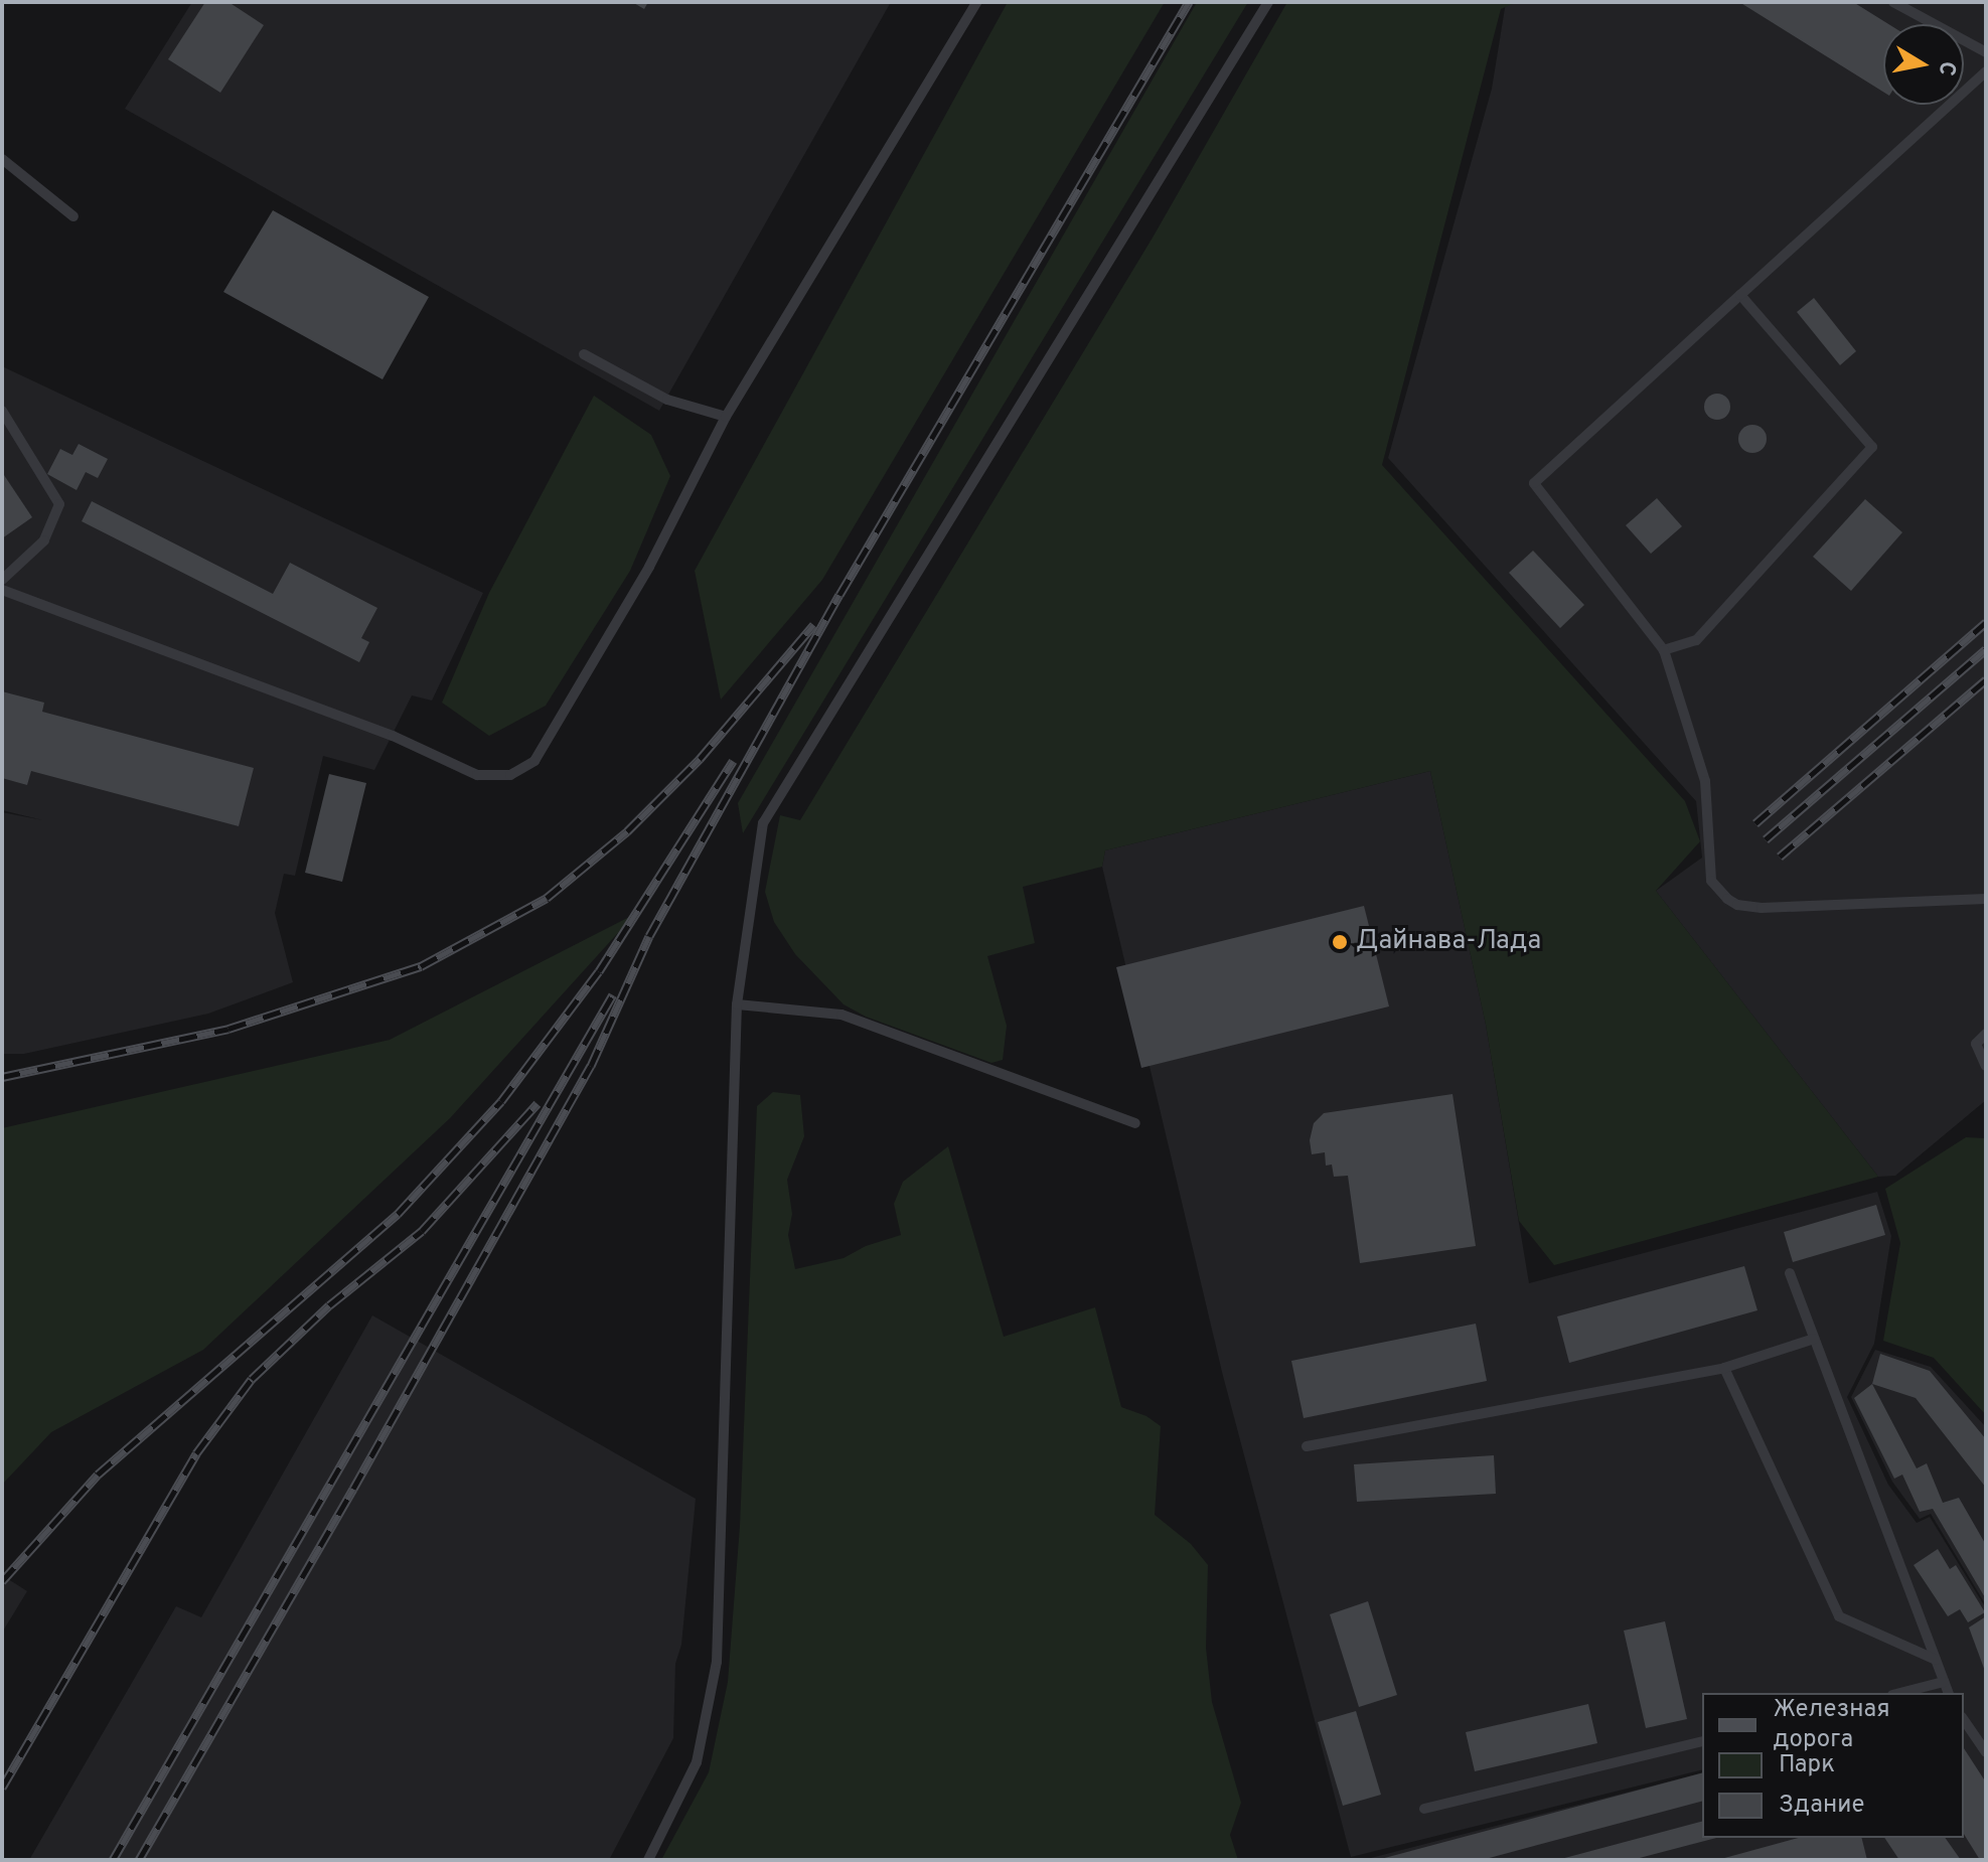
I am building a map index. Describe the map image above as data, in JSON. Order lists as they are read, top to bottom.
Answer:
{
  "places": ["Дайнава-Лада"],
  "legend": ["Железная дорога", "Парк", "Здание"],
  "north": "right"
}
